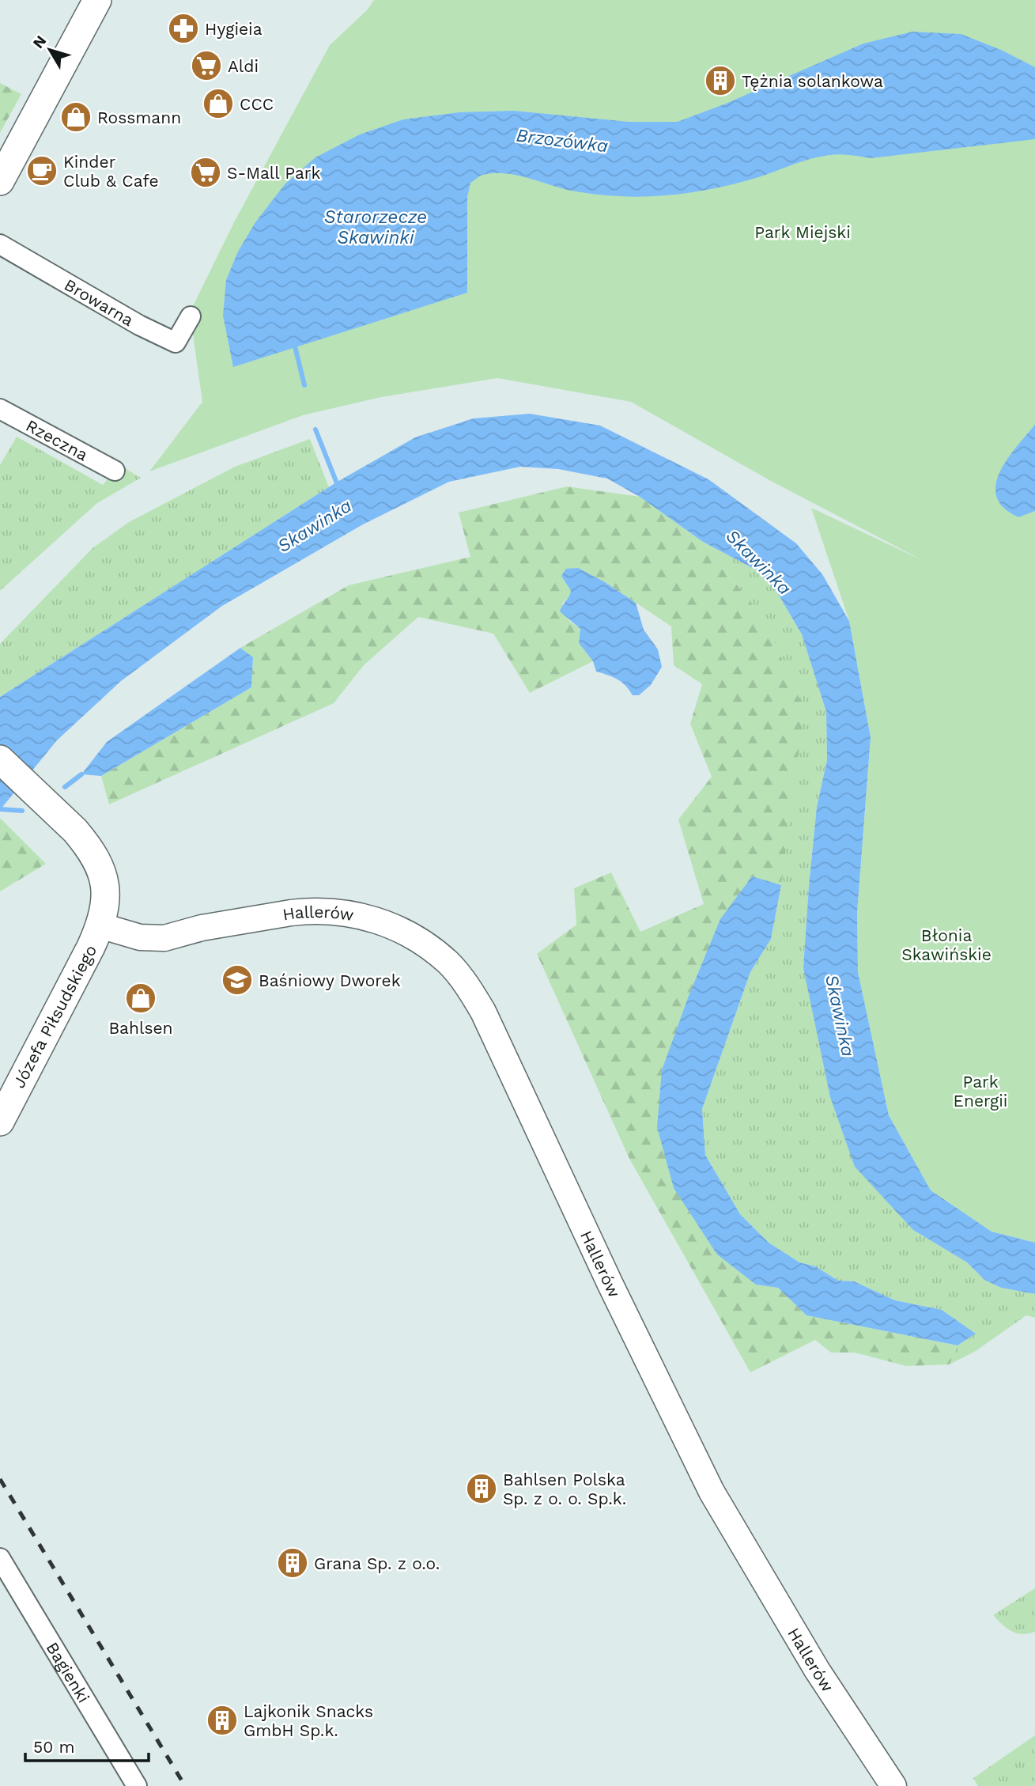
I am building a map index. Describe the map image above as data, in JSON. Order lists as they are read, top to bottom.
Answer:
{
  "streets": {
    "main road": ["Józefa Piłsudskiego"],
    "street": [
      "Browarna",
      "Rzeczna",
      "Hallerów",
      "Bagienki"
    ]
  },
  "crossings": [
    ["Hallerów", "Józefa Piłsudskiego"]
  ],
  "water": ["Brzozówka", "Starorzecze Skawinki", "Skawinka"],
  "parks": ["Park Miejski", "Błonia Skawińskie", "Park Energii"],
  "places": {
    "pharmacy": ["Hygieia"],
    "supermarket": ["Aldi", "S-Mall Park"],
    "building": [
      "Tężnia solankowa",
      "Bahlsen Polska Sp. z o. o. Sp.k.",
      "Grana Sp. z o.o.",
      "Lajkonik Snacks GmbH Sp.k."
    ],
    "shop": ["CCC", "Rossmann", "Bahlsen"],
    "cafe": ["Kinder Club & Cafe"],
    "school or university": ["Baśniowy Dworek"]
  },
  "scale_bar": "50 m",
  "north": "top left"
}
